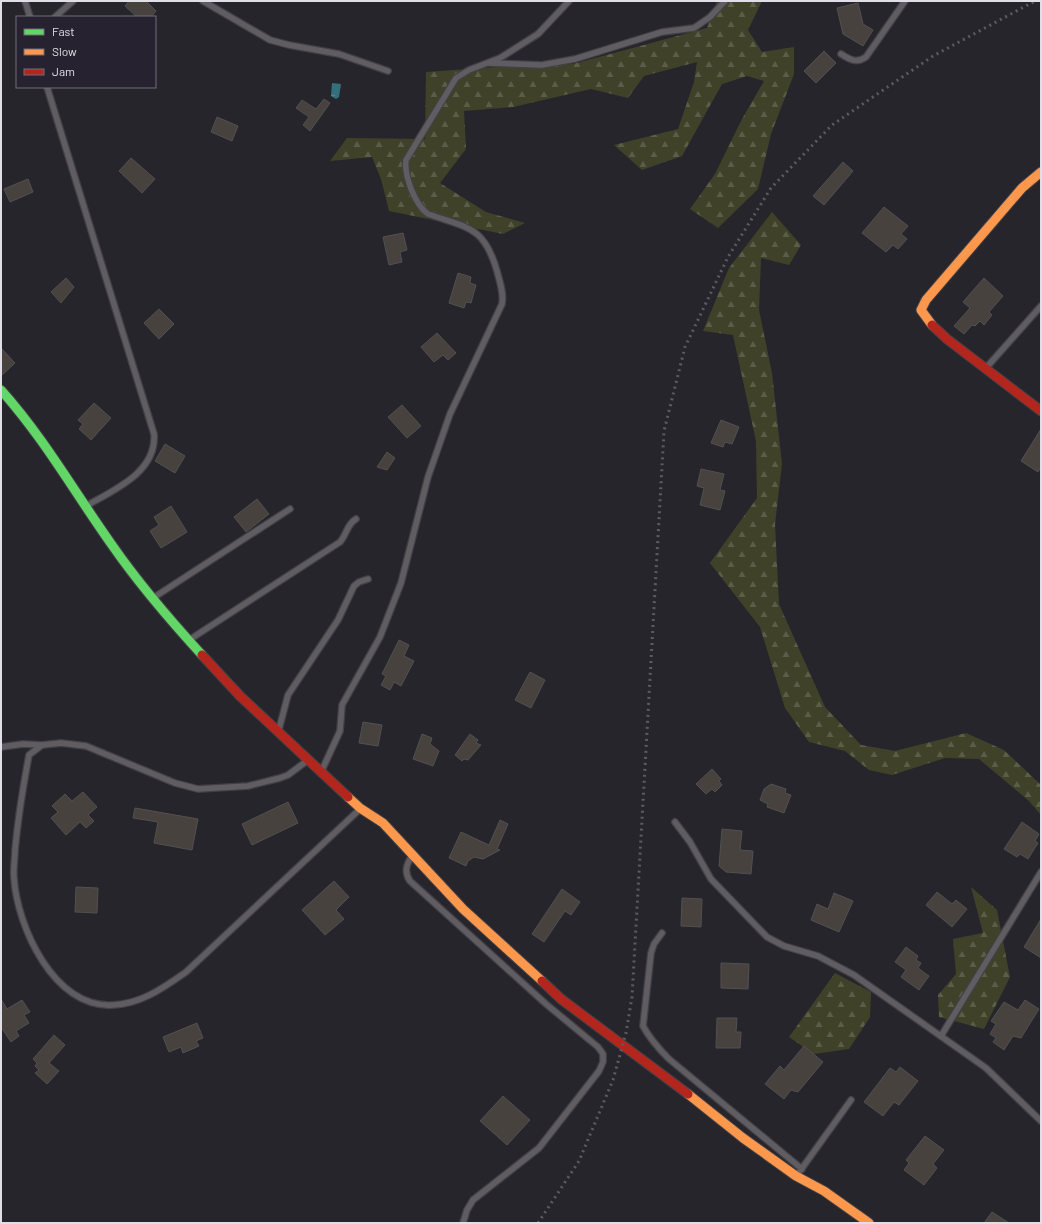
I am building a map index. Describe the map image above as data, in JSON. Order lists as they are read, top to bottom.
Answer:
{
  "legend": ["Fast", "Slow", "Jam"]
}
